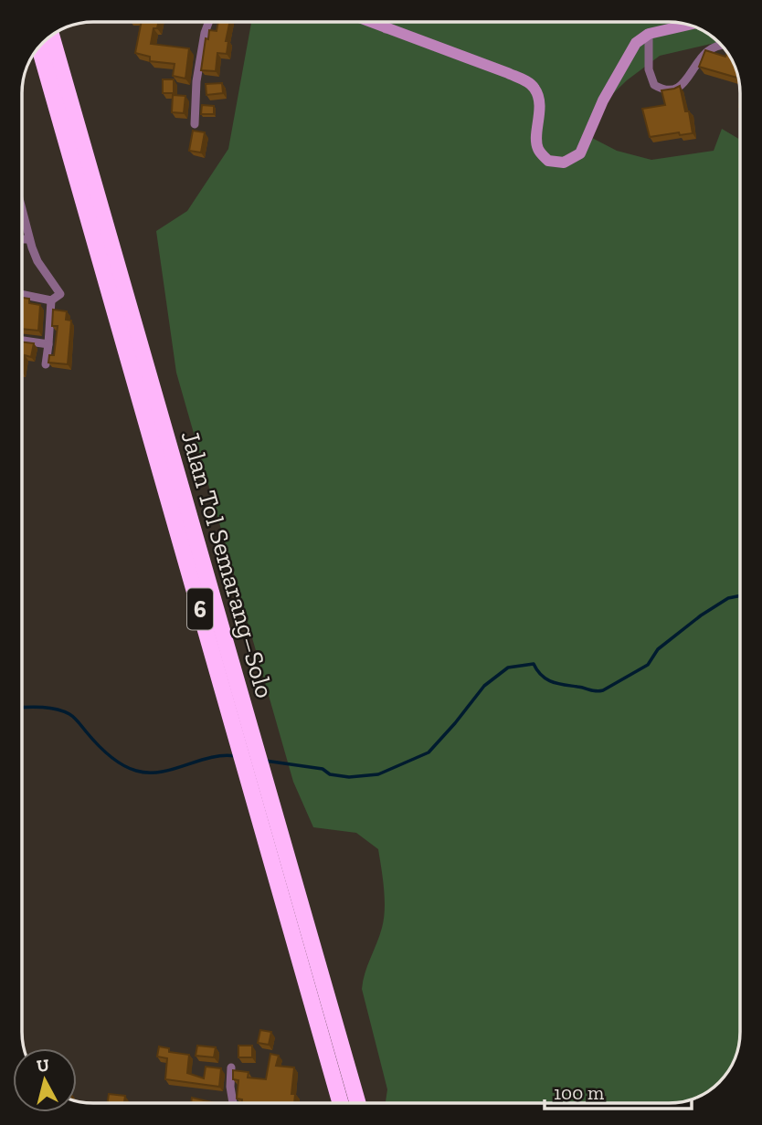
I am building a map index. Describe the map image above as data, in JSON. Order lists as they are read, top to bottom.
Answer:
{
  "streets": {
    "highway": ["Jalan Tol Semarang–Solo", "6"]
  },
  "scale_bar": "100 m",
  "north": "top"
}
